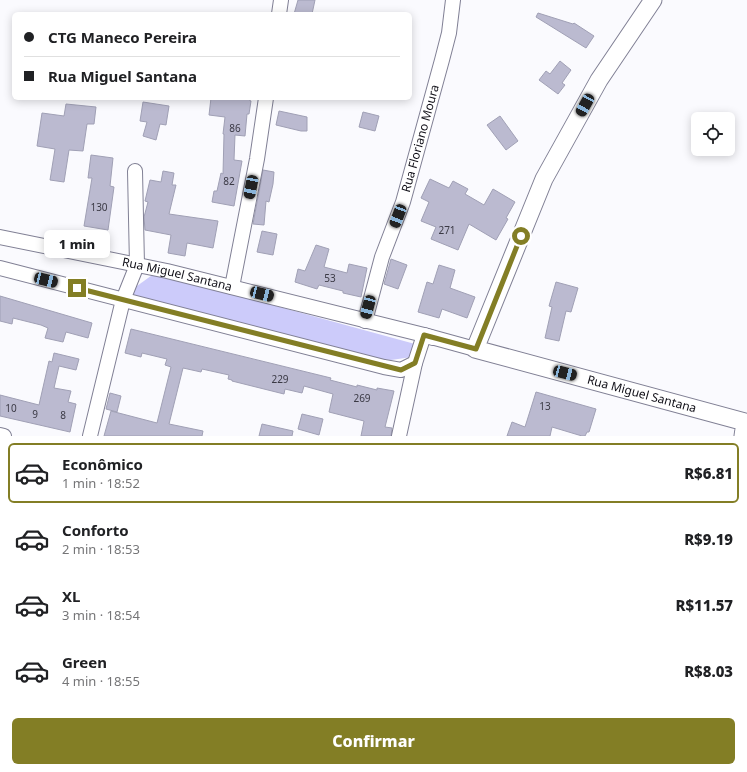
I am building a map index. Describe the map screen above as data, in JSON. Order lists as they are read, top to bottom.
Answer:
{
  "streets": {
    "street": ["Rua Floriano Moura", "Rua Miguel Santana"]
  },
  "crossings": [
    ["Rua Floriano Moura", "Rua Miguel Santana"]
  ],
  "house_numbers": [
    "86",
    "82",
    "130",
    "271",
    "53",
    "229",
    "269",
    "13",
    "10",
    "9",
    "8"
  ],
  "page": {
    "banner": ["CTG Maneco Pereira", "Rua Miguel Santana"],
    "bubble": "1 min",
    "list": [
      {
        "name": "Econômico",
        "note": "1 min · 18:52",
        "value": "R$6.81"
      },
      {
        "name": "Conforto",
        "note": "2 min · 18:53",
        "value": "R$9.19"
      },
      {
        "name": "XL",
        "note": "3 min · 18:54",
        "value": "R$11.57"
      },
      {
        "name": "Green",
        "note": "4 min · 18:55",
        "value": "R$8.03"
      }
    ],
    "buttons": "Confirmar"
  }
}
